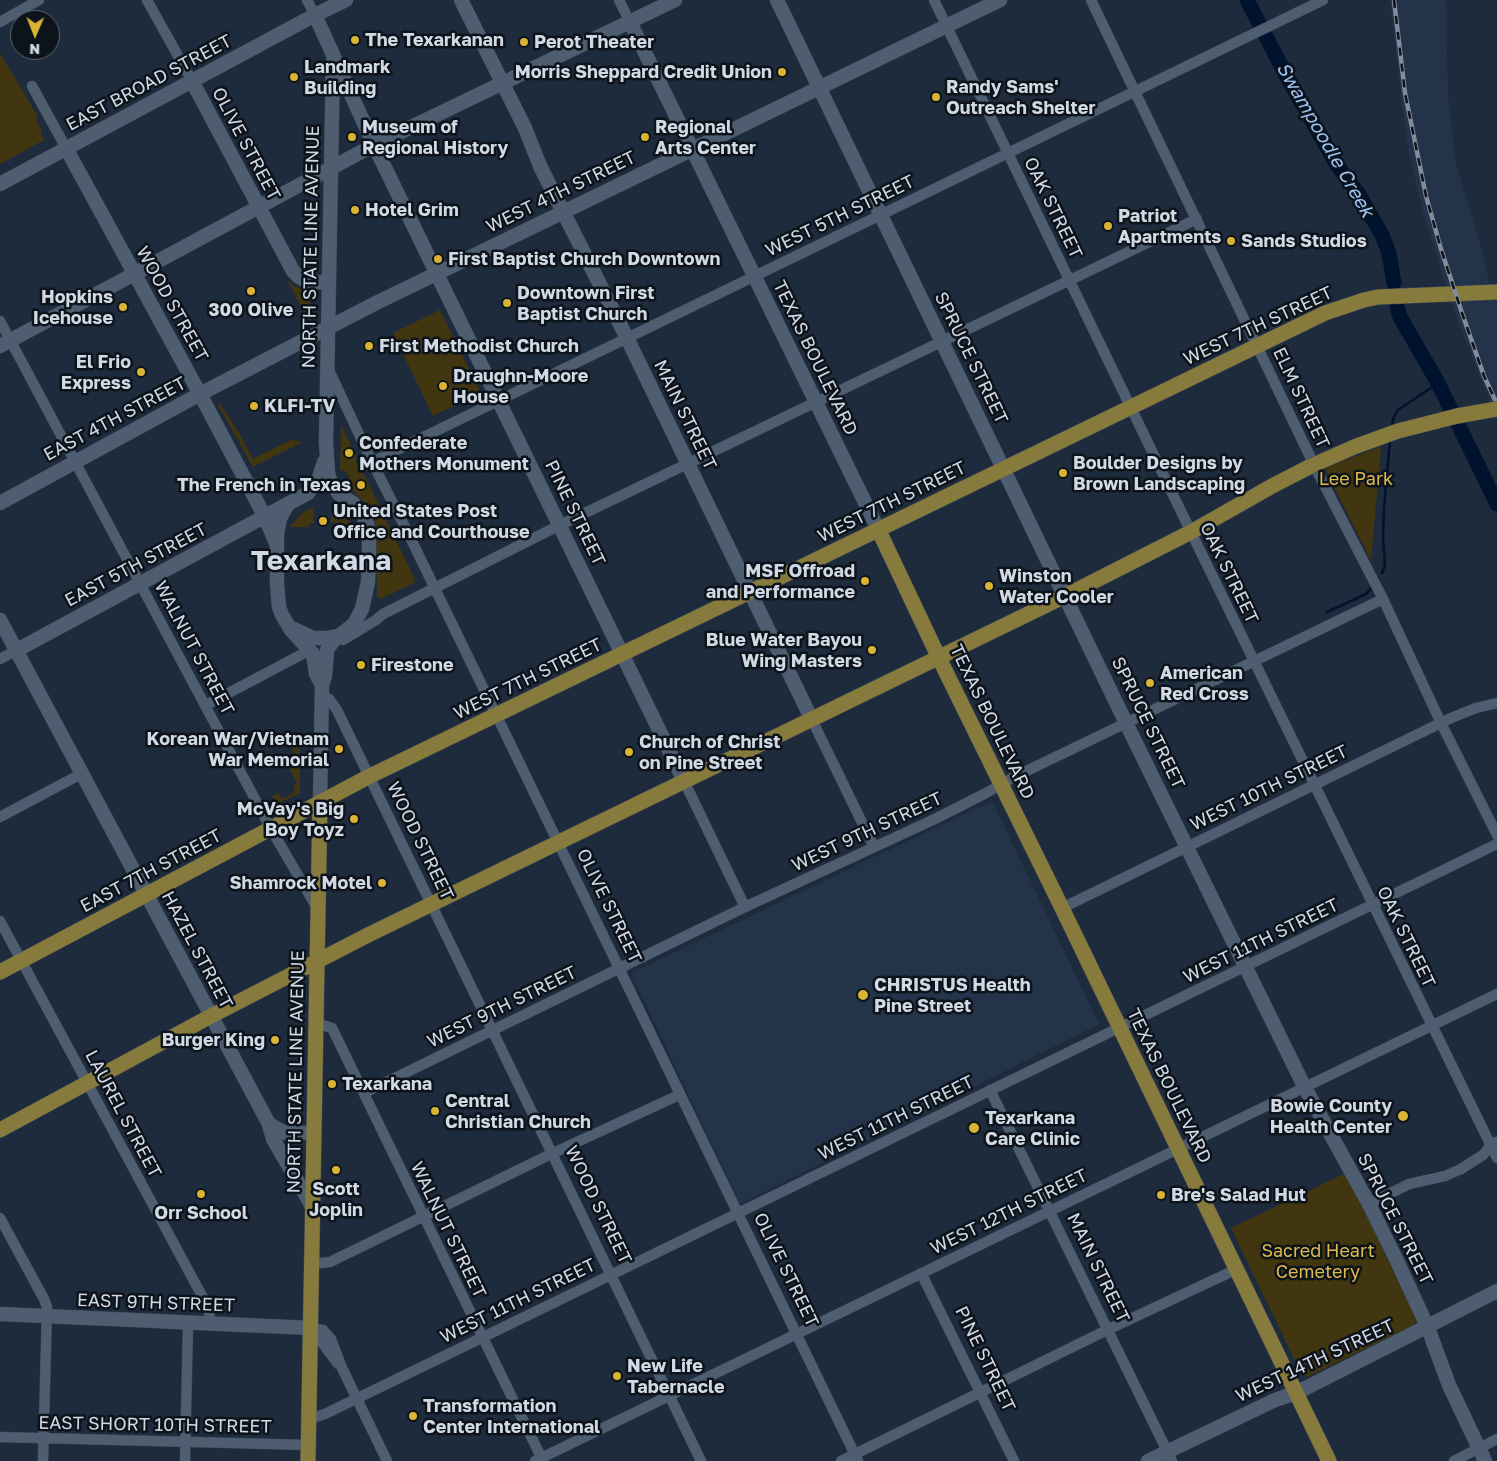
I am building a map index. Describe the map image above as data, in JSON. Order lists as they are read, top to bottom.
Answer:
{
  "streets": {
    "main road": [
      "NORTH STATE LINE AVENUE",
      "WEST 7TH STREET",
      "TEXAS BOULEVARD",
      "EAST 7TH STREET"
    ],
    "street": [
      "EAST BROAD STREET",
      "OLIVE STREET",
      "WEST 4TH STREET",
      "OAK STREET",
      "WEST 5TH STREET",
      "WOOD STREET",
      "SPRUCE STREET",
      "ELM STREET",
      "MAIN STREET",
      "EAST 4TH STREET",
      "PINE STREET",
      "EAST 5TH STREET",
      "WALNUT STREET",
      "WEST 10TH STREET",
      "WEST 9TH STREET",
      "WEST 11TH STREET",
      "HAZEL STREET",
      "LAUREL STREET",
      "WEST 12TH STREET",
      "EAST 9TH STREET",
      "WEST 14TH STREET",
      "EAST SHORT 10TH STREET"
    ]
  },
  "crossings": [
    ["EAST BROAD STREET", "OLIVE STREET"],
    ["EAST BROAD STREET", "WOOD STREET"],
    ["EAST BROAD STREET", "PINE STREET"],
    ["OLIVE STREET", "WEST 5TH STREET"],
    ["OLIVE STREET", "NORTH STATE LINE AVENUE"],
    ["OLIVE STREET", "WEST 7TH STREET"],
    ["OLIVE STREET", "WEST 9TH STREET"],
    ["OLIVE STREET", "WEST 11TH STREET"],
    ["OLIVE STREET", "WEST 12TH STREET"],
    ["WEST 4TH STREET", "OAK STREET"],
    ["WEST 4TH STREET", "NORTH STATE LINE AVENUE"],
    ["WEST 4TH STREET", "TEXAS BOULEVARD"],
    ["WEST 4TH STREET", "SPRUCE STREET"],
    ["WEST 4TH STREET", "MAIN STREET"],
    ["WEST 4TH STREET", "EAST 4TH STREET"],
    ["WEST 4TH STREET", "PINE STREET"],
    ["OAK STREET", "WEST 5TH STREET"],
    ["OAK STREET", "WEST 7TH STREET"],
    ["OAK STREET", "WEST 10TH STREET"],
    ["OAK STREET", "WEST 9TH STREET"],
    ["OAK STREET", "WEST 11TH STREET"],
    ["OAK STREET", "WEST 12TH STREET"],
    ["WEST 5TH STREET", "TEXAS BOULEVARD"],
    ["WEST 5TH STREET", "SPRUCE STREET"],
    ["WEST 5TH STREET", "ELM STREET"],
    ["WEST 5TH STREET", "MAIN STREET"],
    ["WEST 5TH STREET", "PINE STREET"],
    ["NORTH STATE LINE AVENUE", "WOOD STREET"],
    ["NORTH STATE LINE AVENUE", "WEST 7TH STREET"],
    ["NORTH STATE LINE AVENUE", "EAST 4TH STREET"],
    ["NORTH STATE LINE AVENUE", "PINE STREET"],
    ["NORTH STATE LINE AVENUE", "EAST 5TH STREET"],
    ["NORTH STATE LINE AVENUE", "WALNUT STREET"],
    ["NORTH STATE LINE AVENUE", "EAST 7TH STREET"],
    ["NORTH STATE LINE AVENUE", "WEST 11TH STREET"],
    ["NORTH STATE LINE AVENUE", "HAZEL STREET"],
    ["NORTH STATE LINE AVENUE", "EAST 9TH STREET"],
    ["NORTH STATE LINE AVENUE", "EAST SHORT 10TH STREET"],
    ["WOOD STREET", "WEST 7TH STREET"],
    ["WOOD STREET", "EAST 4TH STREET"],
    ["WOOD STREET", "EAST 5TH STREET"],
    ["WOOD STREET", "WEST 9TH STREET"],
    ["WOOD STREET", "WEST 11TH STREET"],
    ["WOOD STREET", "WEST 12TH STREET"],
    ["WEST 7TH STREET", "TEXAS BOULEVARD"],
    ["WEST 7TH STREET", "SPRUCE STREET"],
    ["WEST 7TH STREET", "ELM STREET"],
    ["WEST 7TH STREET", "MAIN STREET"],
    ["WEST 7TH STREET", "PINE STREET"],
    ["WEST 7TH STREET", "EAST 7TH STREET"],
    ["TEXAS BOULEVARD", "WEST 10TH STREET"],
    ["TEXAS BOULEVARD", "WEST 9TH STREET"],
    ["TEXAS BOULEVARD", "WEST 11TH STREET"],
    ["TEXAS BOULEVARD", "WEST 12TH STREET"],
    ["TEXAS BOULEVARD", "WEST 14TH STREET"],
    ["SPRUCE STREET", "WEST 10TH STREET"],
    ["SPRUCE STREET", "WEST 9TH STREET"],
    ["SPRUCE STREET", "WEST 11TH STREET"],
    ["SPRUCE STREET", "WEST 12TH STREET"],
    ["SPRUCE STREET", "WEST 14TH STREET"],
    ["ELM STREET", "WEST 10TH STREET"],
    ["ELM STREET", "WEST 9TH STREET"],
    ["MAIN STREET", "WEST 9TH STREET"],
    ["MAIN STREET", "WEST 11TH STREET"],
    ["MAIN STREET", "WEST 12TH STREET"],
    ["MAIN STREET", "WEST 14TH STREET"],
    ["EAST 4TH STREET", "WALNUT STREET"],
    ["PINE STREET", "WEST 9TH STREET"],
    ["PINE STREET", "WEST 12TH STREET"],
    ["EAST 5TH STREET", "WALNUT STREET"],
    ["EAST 5TH STREET", "HAZEL STREET"],
    ["WALNUT STREET", "WEST 9TH STREET"],
    ["WALNUT STREET", "EAST 7TH STREET"],
    ["WALNUT STREET", "WEST 11TH STREET"],
    ["WALNUT STREET", "WEST 12TH STREET"],
    ["EAST 7TH STREET", "HAZEL STREET"],
    ["EAST 7TH STREET", "LAUREL STREET"],
    ["LAUREL STREET", "EAST 9TH STREET"]
  ],
  "districts": ["Texarkana"],
  "water": ["Swampoodle Creek"],
  "parks": ["Lee Park", "Sacred Heart Cemetery"],
  "places": [
    "The Texarkanan",
    "Perot Theater",
    "Morris Sheppard Credit Union",
    "Landmark Building",
    "Randy Sams' Outreach Shelter",
    "Museum of Regional History",
    "Regional Arts Center",
    "Hotel Grim",
    "Patriot Apartments",
    "Sands Studios",
    "First Baptist Church Downtown",
    "300 Olive",
    "Downtown First Baptist Church",
    "Hopkins Icehouse",
    "First Methodist Church",
    "El Frio Express",
    "Draughn-Moore House",
    "KLFI-TV",
    "Confederate Mothers Monument",
    "Boulder Designs by Brown Landscaping",
    "The French in Texas",
    "United States Post Office and Courthouse",
    "MSF Offroad and Performance",
    "Winston Water Cooler",
    "Blue Water Bayou Wing Masters",
    "Firestone",
    "American Red Cross",
    "Korean War/Vietnam War Memorial",
    "Church of Christ on Pine Street",
    "McVay's Big Boy Toyz",
    "Shamrock Motel",
    "CHRISTUS Health Pine Street",
    "Burger King",
    "Texarkana",
    "Central Christian Church",
    "Bowie County Health Center",
    "Texarkana Care Clinic",
    "Scott Joplin",
    "Orr School",
    "Bre's Salad Hut",
    "New Life Tabernacle",
    "Transformation Center International"
  ],
  "north": "bottom"
}
